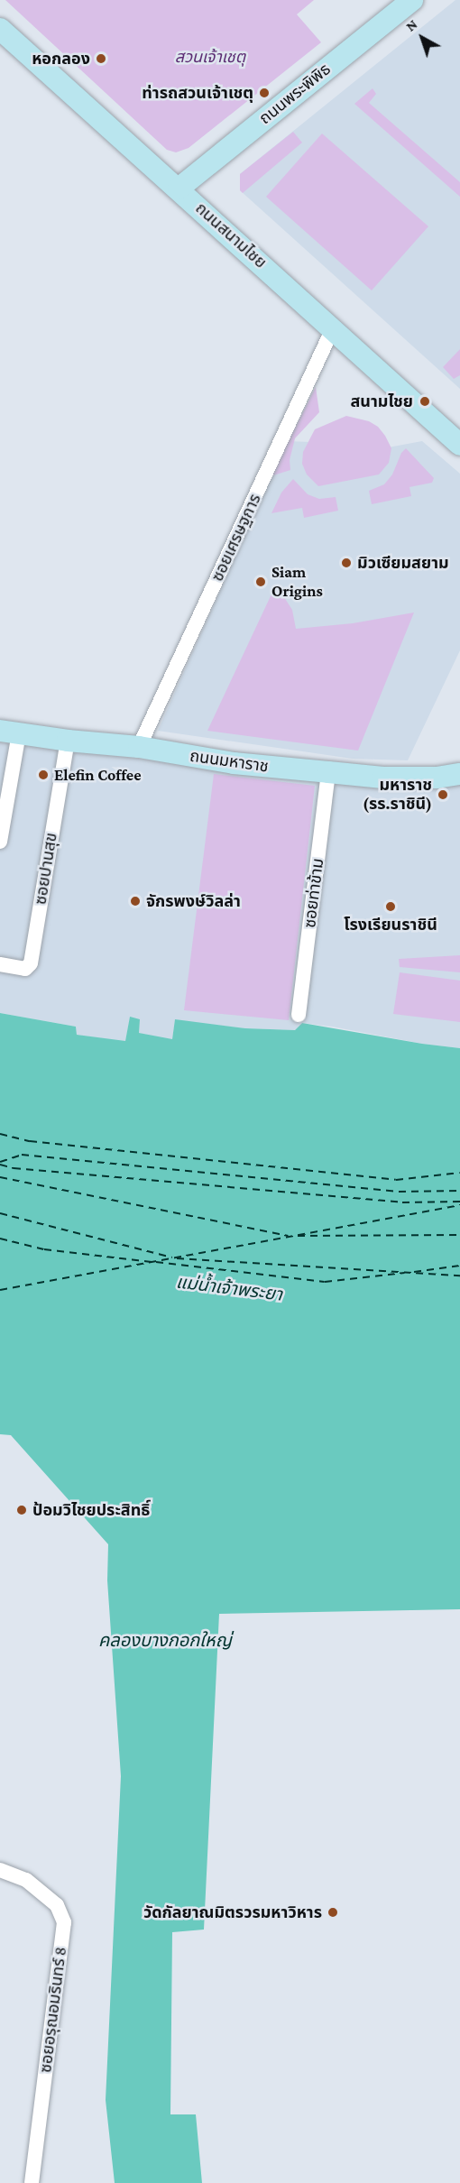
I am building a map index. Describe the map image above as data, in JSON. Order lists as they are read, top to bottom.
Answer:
{
  "streets": {
    "street": [
      "ถนนพระพิพิธ",
      "ถนนสนามไชย",
      "ซอยเศรษฐการ",
      "ถนนมหาราช",
      "ซอยปานสุข",
      "ซอยท่าข้าม",
      "ซอยอรุณอมรินทร์ 8"
    ]
  },
  "crossings": [
    ["ถนนพระพิพิธ", "ถนนสนามไชย"],
    ["ถนนสนามไชย", "ซอยเศรษฐการ"],
    ["ซอยเศรษฐการ", "ถนนมหาราช"],
    ["ถนนมหาราช", "ซอยปานสุข"],
    ["ถนนมหาราช", "ซอยท่าข้าม"]
  ],
  "water": ["แม่น้ำเจ้าพระยา", "คลองบางกอกใหญ่"],
  "parks": ["สวนเจ้าเชตุ"],
  "places": [
    "หอกลอง",
    "ท่ารถสวนเจ้าเชตุ",
    "สนามไชย",
    "มิวเซียมสยาม",
    "Siam Origins",
    "Elefin Coffee",
    "มหาราช (รร.ราชินี)",
    "จักรพงษ์วิลล่า",
    "โรงเรียนราชินี",
    "ป้อมวิไชยประสิทธิ์",
    "วัดกัลยาณมิตรวรมหาวิหาร"
  ],
  "north": "top left"
}
